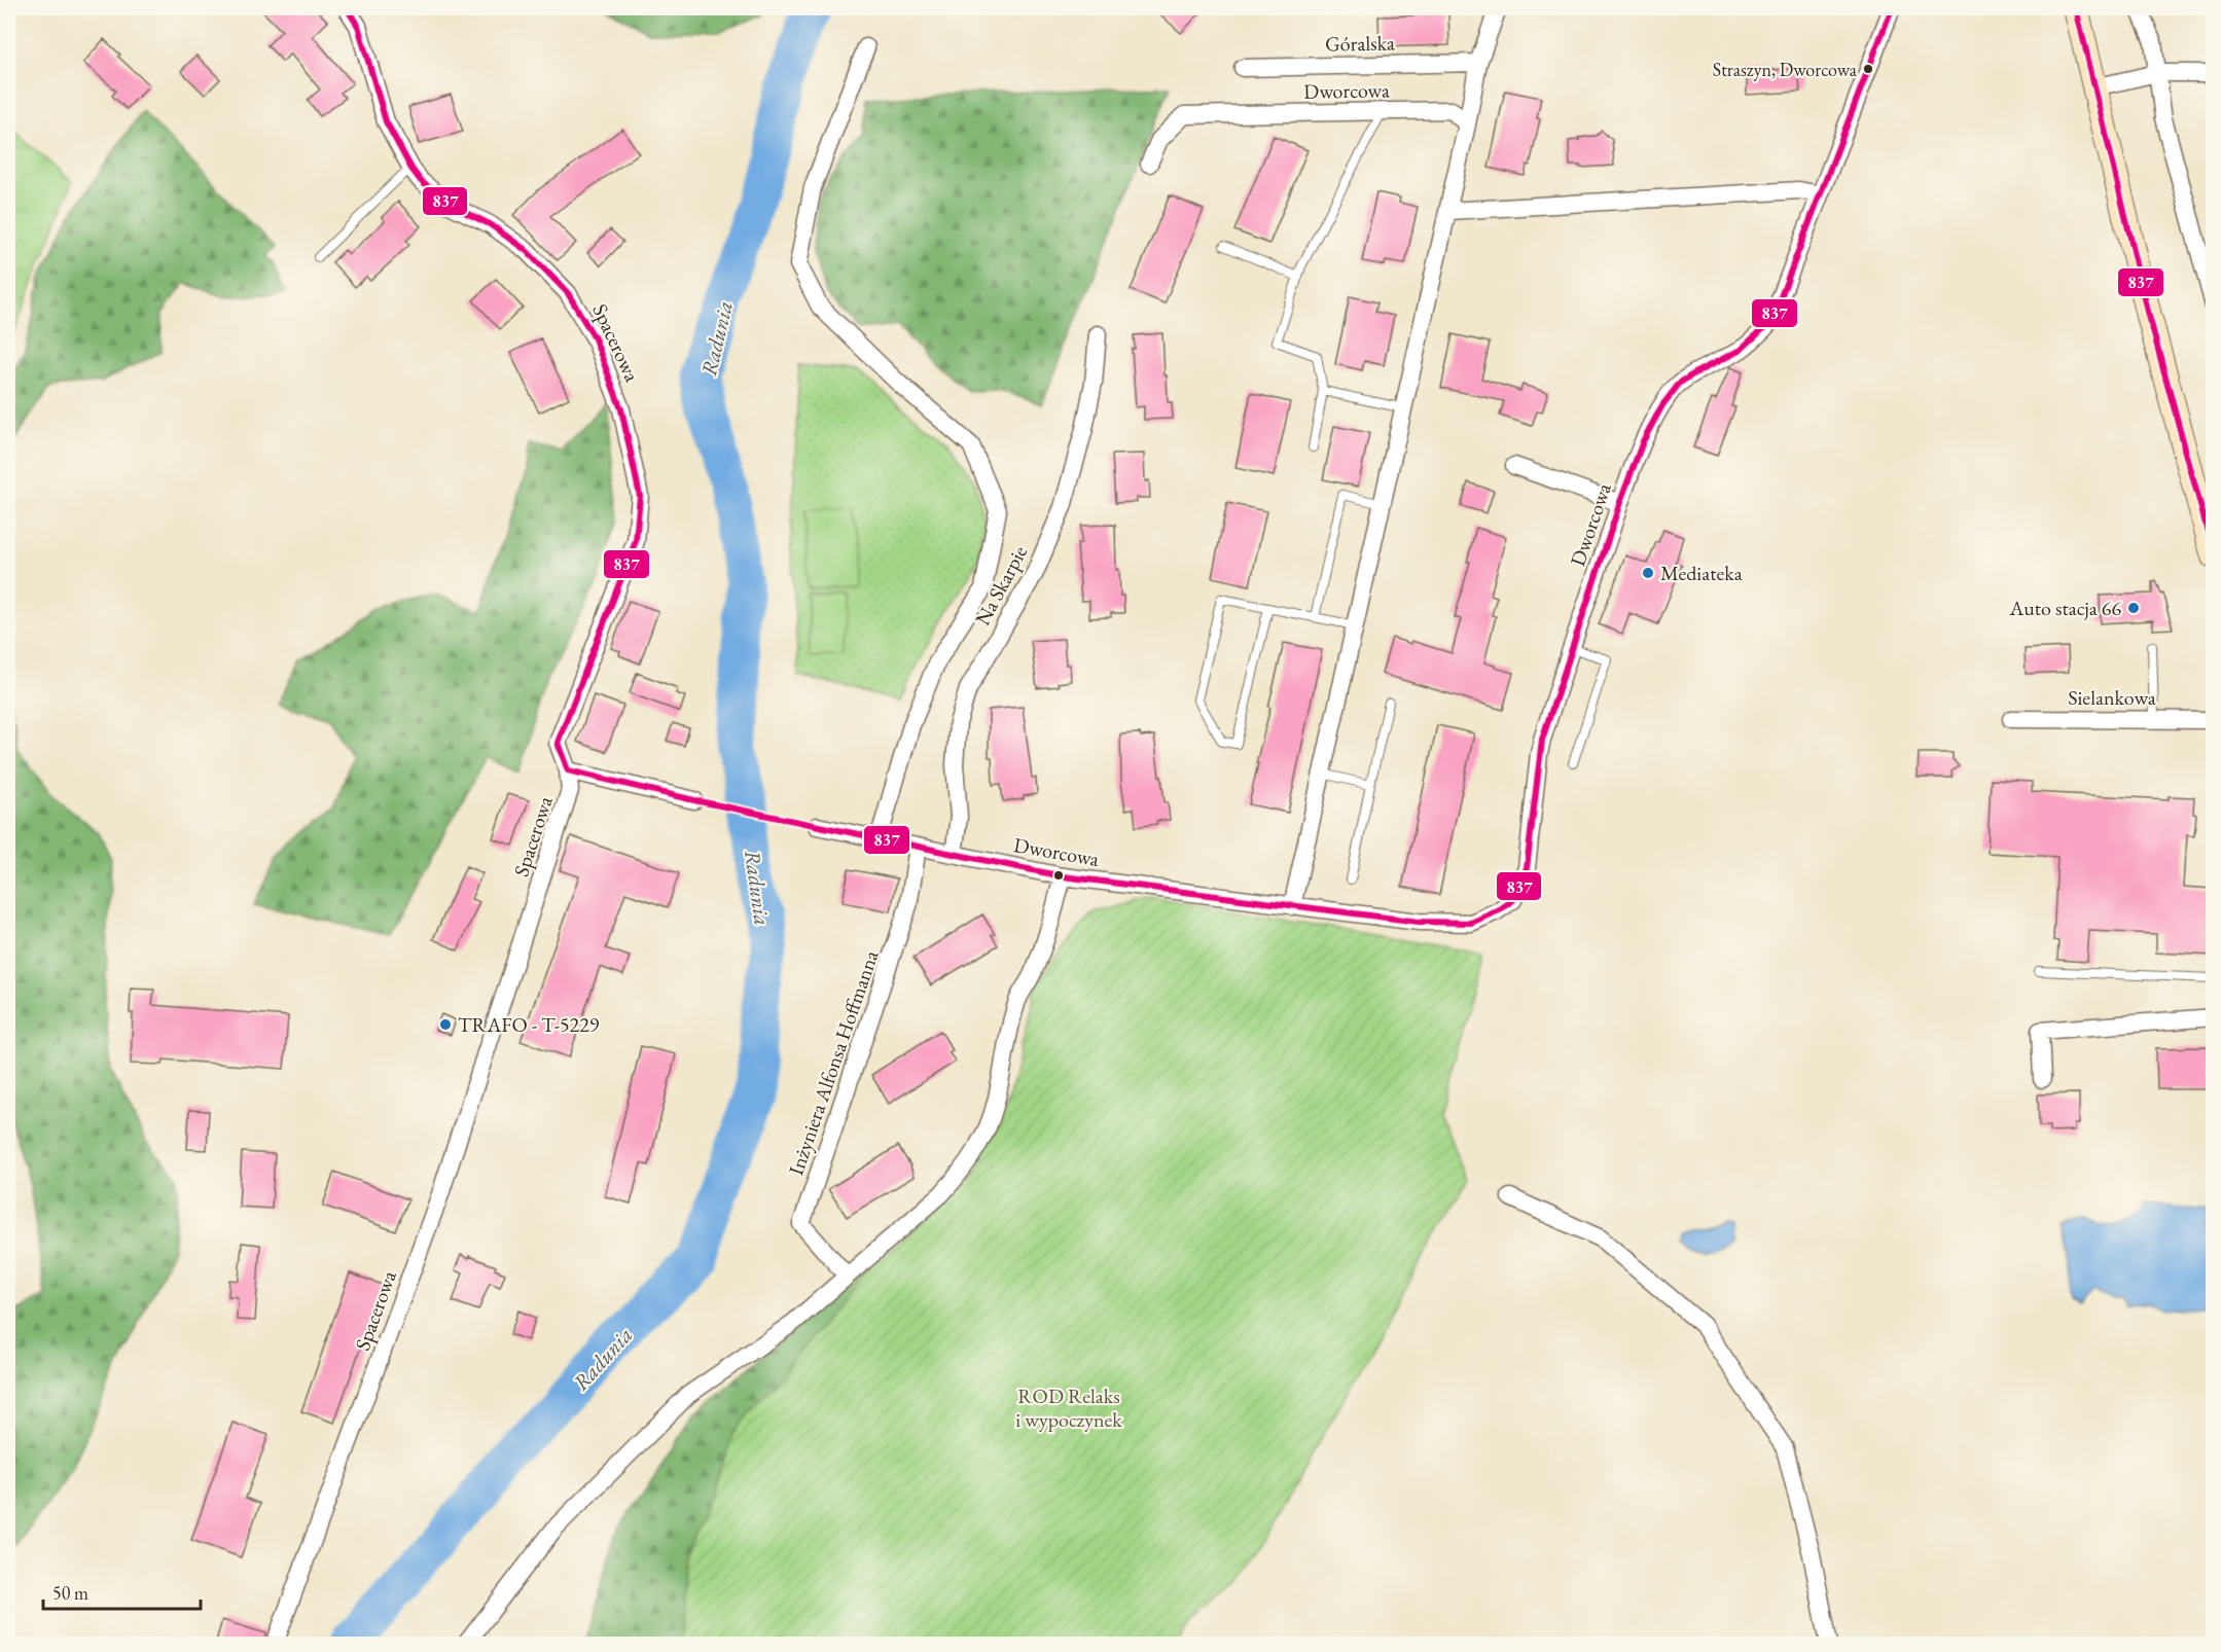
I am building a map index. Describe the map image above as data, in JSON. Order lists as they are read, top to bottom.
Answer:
{
  "streets": {
    "street": [
      "Góralska",
      "Dworcowa",
      "Spacerowa",
      "Na Skarpie",
      "Sielankowa",
      "Inżyniera Alfonsa Hoffmanna"
    ]
  },
  "crossings": [
    ["Dworcowa", "Na Skarpie"],
    ["Dworcowa", "Inżyniera Alfonsa Hoffmanna"]
  ],
  "water": ["Radunia"],
  "parks": ["ROD Relaks i wypoczynek"],
  "places": [
    "Straszyn, Dworcowa",
    "Mediateka",
    "Auto stacja 66",
    "TRAFO - T-5229"
  ],
  "lines": ["transit line 837"],
  "scale_bar": "50 m"
}
